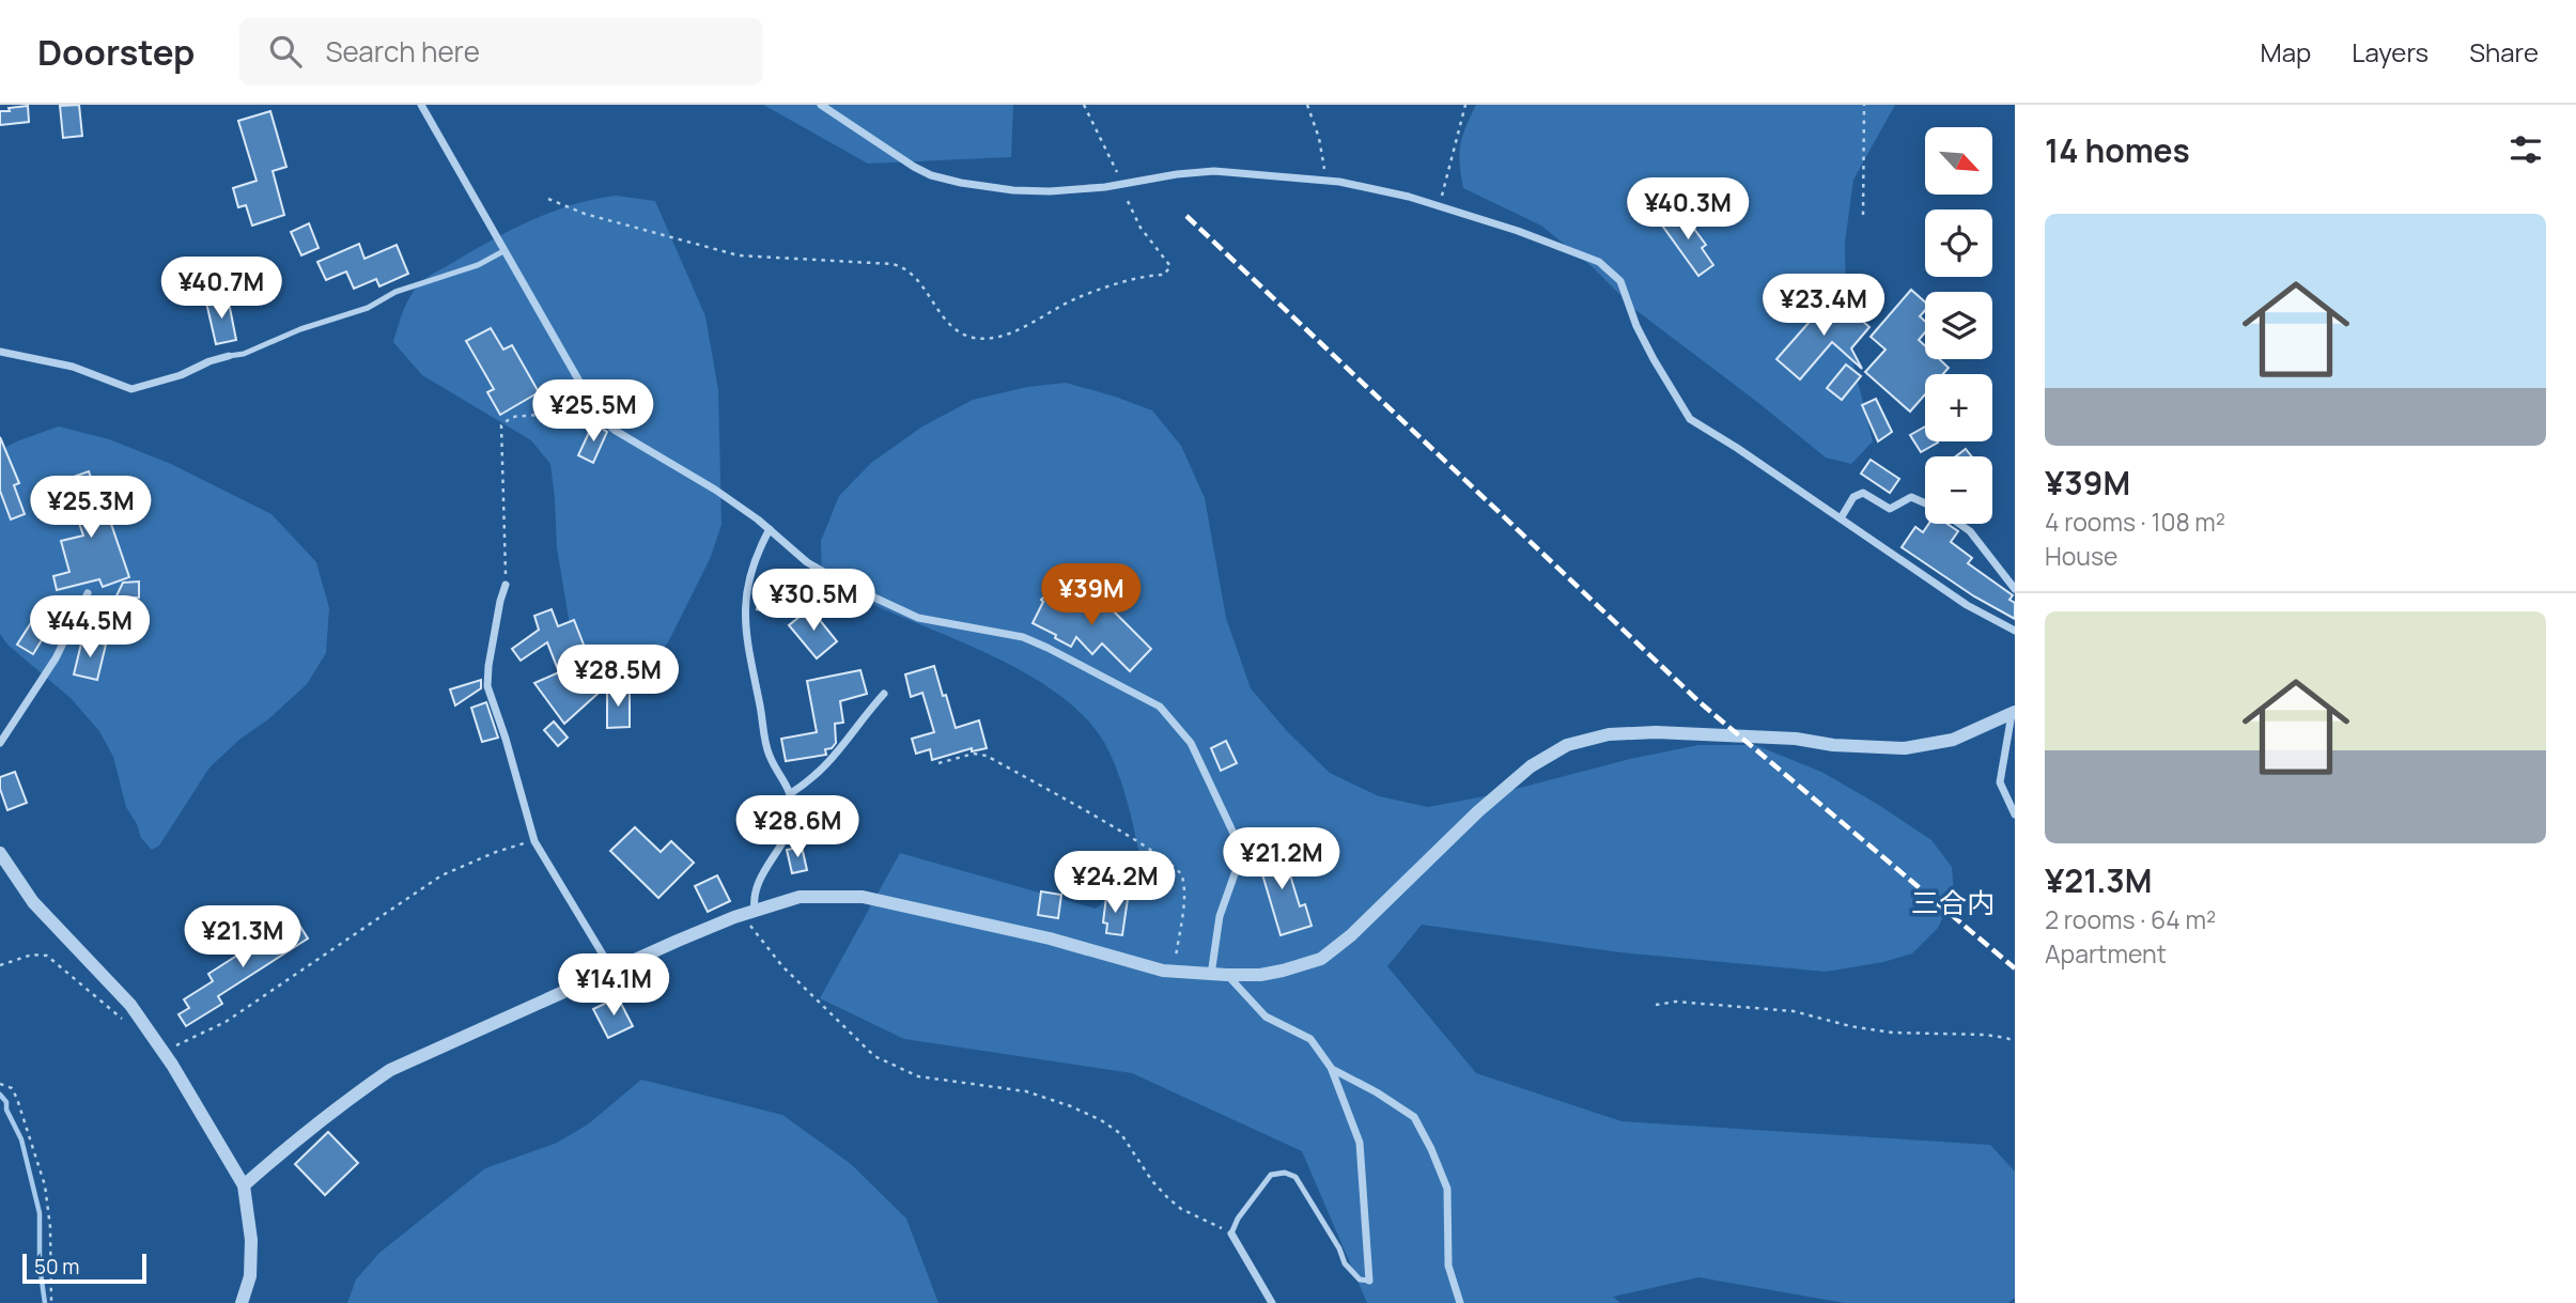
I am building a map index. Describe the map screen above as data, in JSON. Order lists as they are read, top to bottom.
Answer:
{
  "districts": ["三合内"],
  "scale_bar": "50 m",
  "north": "bottom right",
  "page": {
    "header": "Doorstep",
    "search": "Search here",
    "nav": ["Map", "Layers", "Share"],
    "heading": "14 homes",
    "map_buttons": ["+", "−"],
    "price": [
      "¥40.3M",
      "¥40.7M",
      "¥23.4M",
      "¥25.5M",
      "¥25.3M",
      "¥39M",
      "¥30.5M",
      "¥44.5M",
      "¥28.5M",
      "¥28.6M",
      "¥21.2M",
      "¥24.2M",
      "¥21.3M",
      "¥14.1M"
    ],
    "list": [
      {
        "name": "¥39M",
        "note": "4 rooms · 108 m² · House"
      },
      {
        "name": "¥21.3M",
        "note": "2 rooms · 64 m² · Apartment"
      }
    ],
    "scale": "50 m"
  }
}
